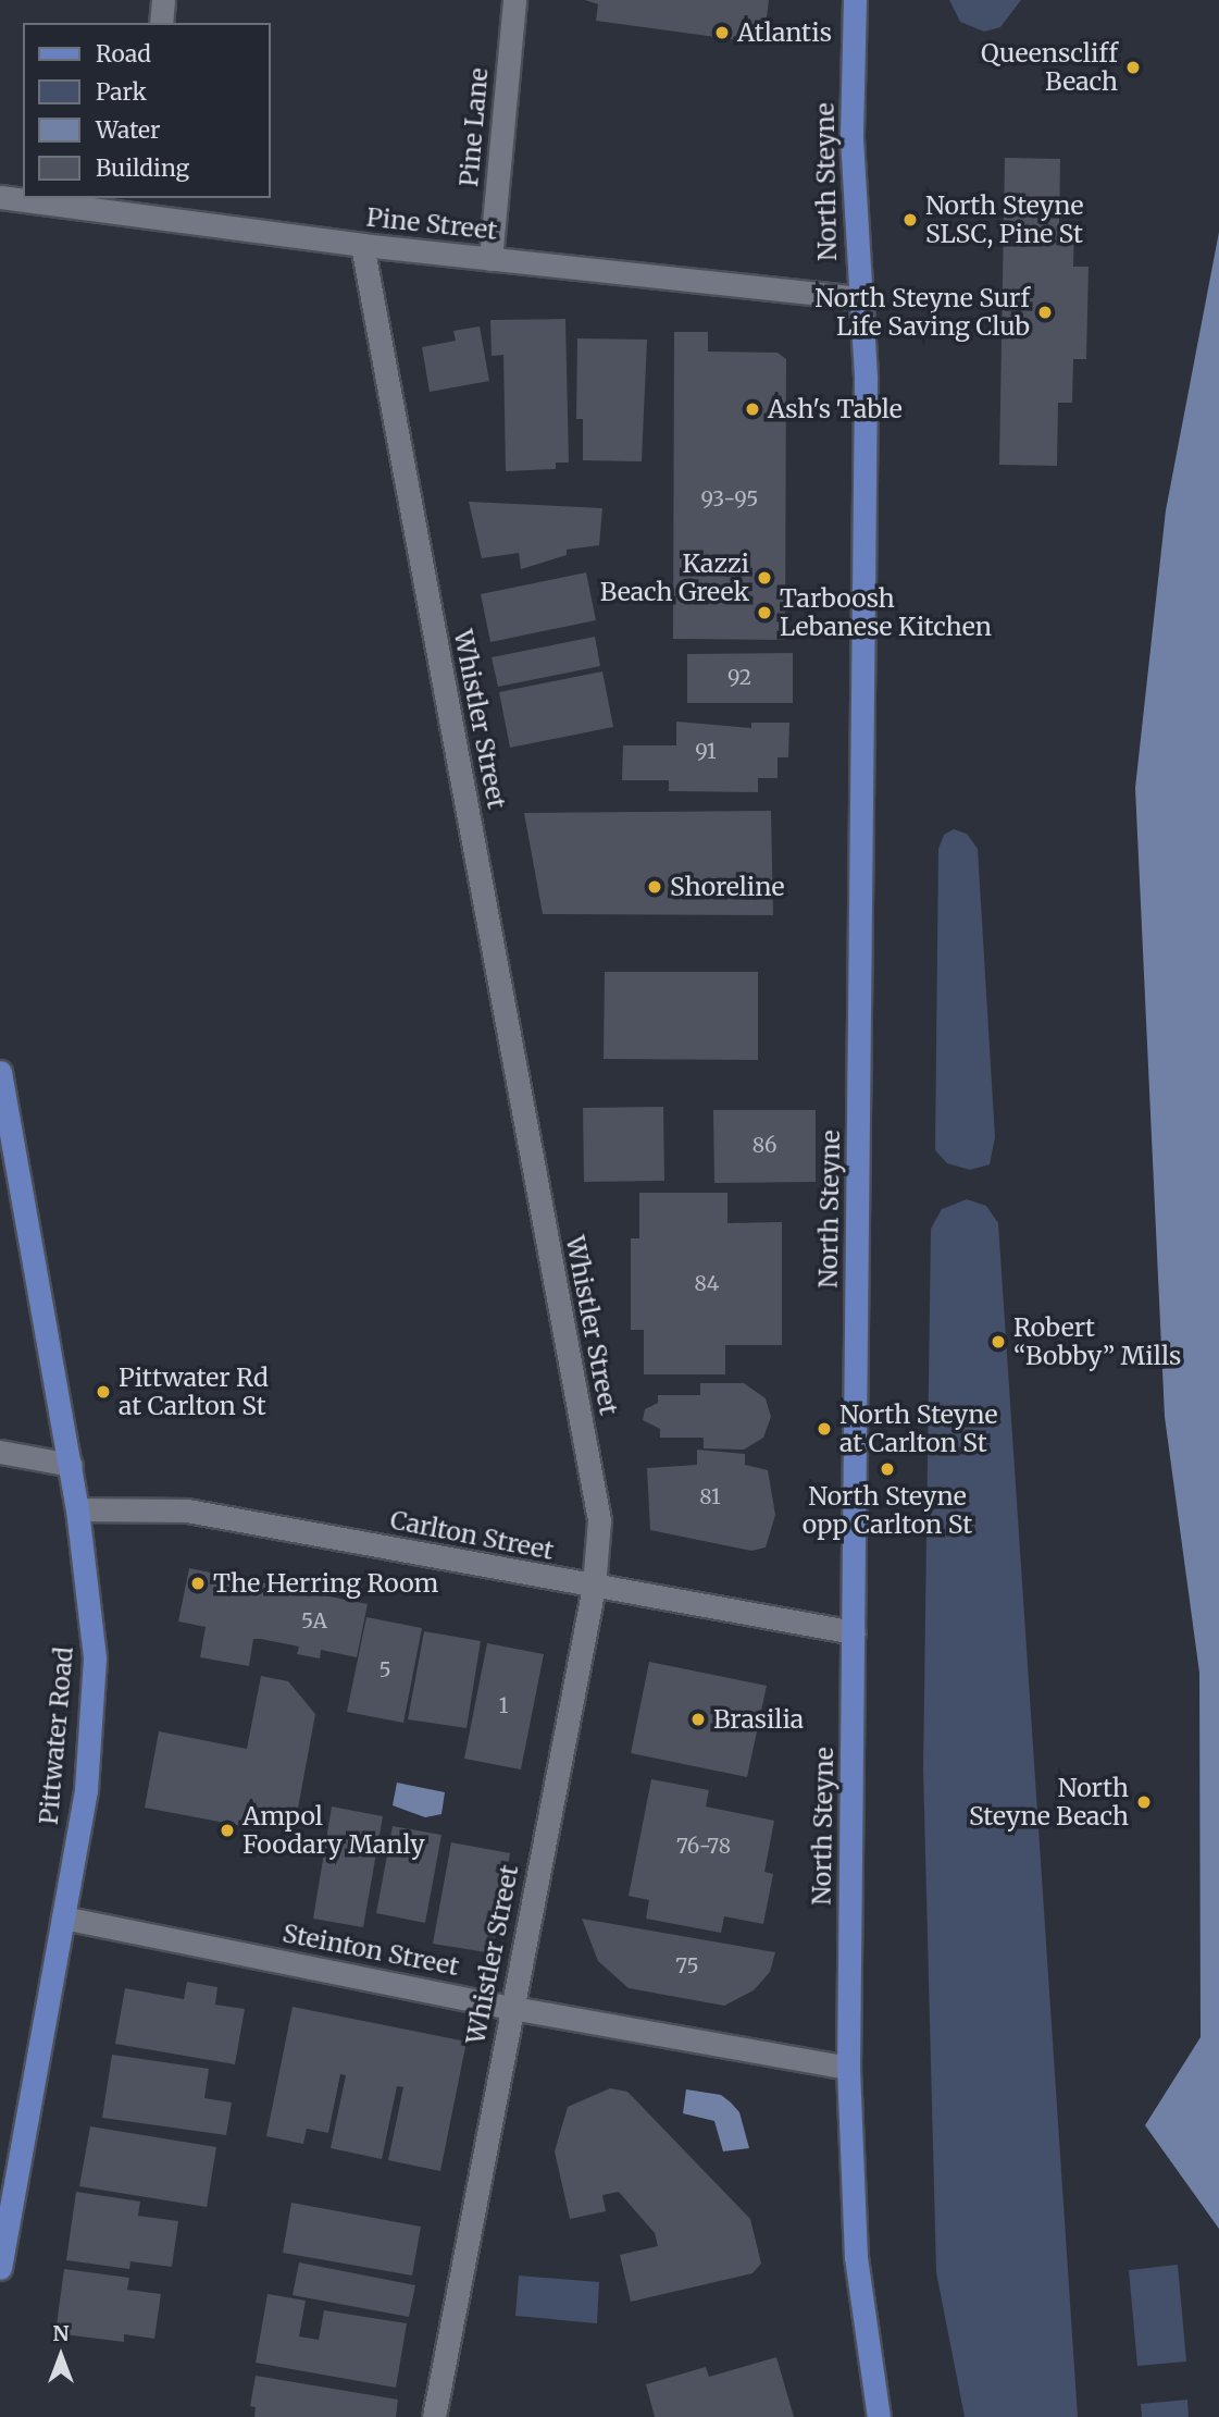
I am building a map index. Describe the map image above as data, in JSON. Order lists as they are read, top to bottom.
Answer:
{
  "streets": {
    "main road": ["North Steyne", "Pittwater Road"],
    "street": [
      "Pine Lane",
      "Pine Street",
      "Whistler Street",
      "Carlton Street",
      "Steinton Street"
    ]
  },
  "crossings": [
    ["Pine Lane", "Pine Street"],
    ["North Steyne", "Pine Street"],
    ["North Steyne", "Carlton Street"],
    ["North Steyne", "Steinton Street"],
    ["Pine Street", "Whistler Street"],
    ["Whistler Street", "Carlton Street"],
    ["Whistler Street", "Steinton Street"],
    ["Carlton Street", "Pittwater Road"],
    ["Pittwater Road", "Steinton Street"]
  ],
  "places": [
    "Atlantis",
    "Queenscliff Beach",
    "North Steyne SLSC, Pine St",
    "North Steyne Surf Life Saving Club",
    "Ash's Table",
    "Kazzi Beach Greek",
    "Tarboosh Lebanese Kitchen",
    "Shoreline",
    "Robert “Bobby” Mills",
    "Pittwater Rd at Carlton St",
    "North Steyne at Carlton St",
    "North Steyne opp Carlton St",
    "The Herring Room",
    "Brasilia",
    "North Steyne Beach",
    "Ampol Foodary Manly"
  ],
  "house_numbers": [
    "93-95",
    "92",
    "91",
    "86",
    "84",
    "81",
    "5A",
    "5",
    "1",
    "76-78",
    "75"
  ],
  "legend": [
    "Road",
    "Park",
    "Water",
    "Building"
  ],
  "north": "top"
}
